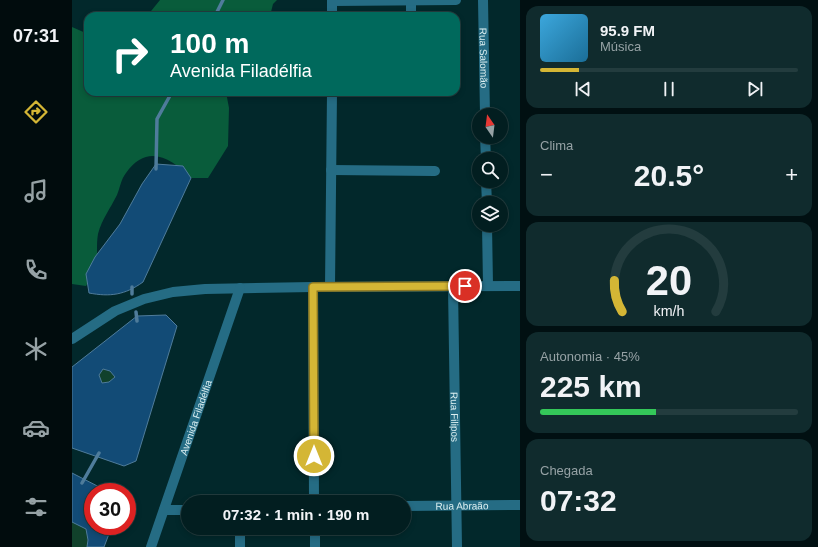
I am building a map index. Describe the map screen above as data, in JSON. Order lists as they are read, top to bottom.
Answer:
{
  "streets": {
    "street": [
      "Rua Salomão",
      "Rua Filipos",
      "Avenida Filadélfia",
      "Rua Abraão"
    ]
  },
  "crossings": [
    ["Rua Filipos", "Rua Abraão"]
  ],
  "north": "top",
  "page": {
    "tabs": "07:31",
    "turn": ["100 m", "Avenida Filadélfia"],
    "song": ["95.9 FM", "Música"],
    "tile": [
      "Clima",
      ["Autonomia · 45%", "225 km"],
      ["Chegada", "07:32"]
    ],
    "heat": ["−", "20.5°", "+"],
    "limit": "30",
    "trip": "07:32 · 1 min · 190 m",
    "gauge": ["20", "km/h"]
  }
}
